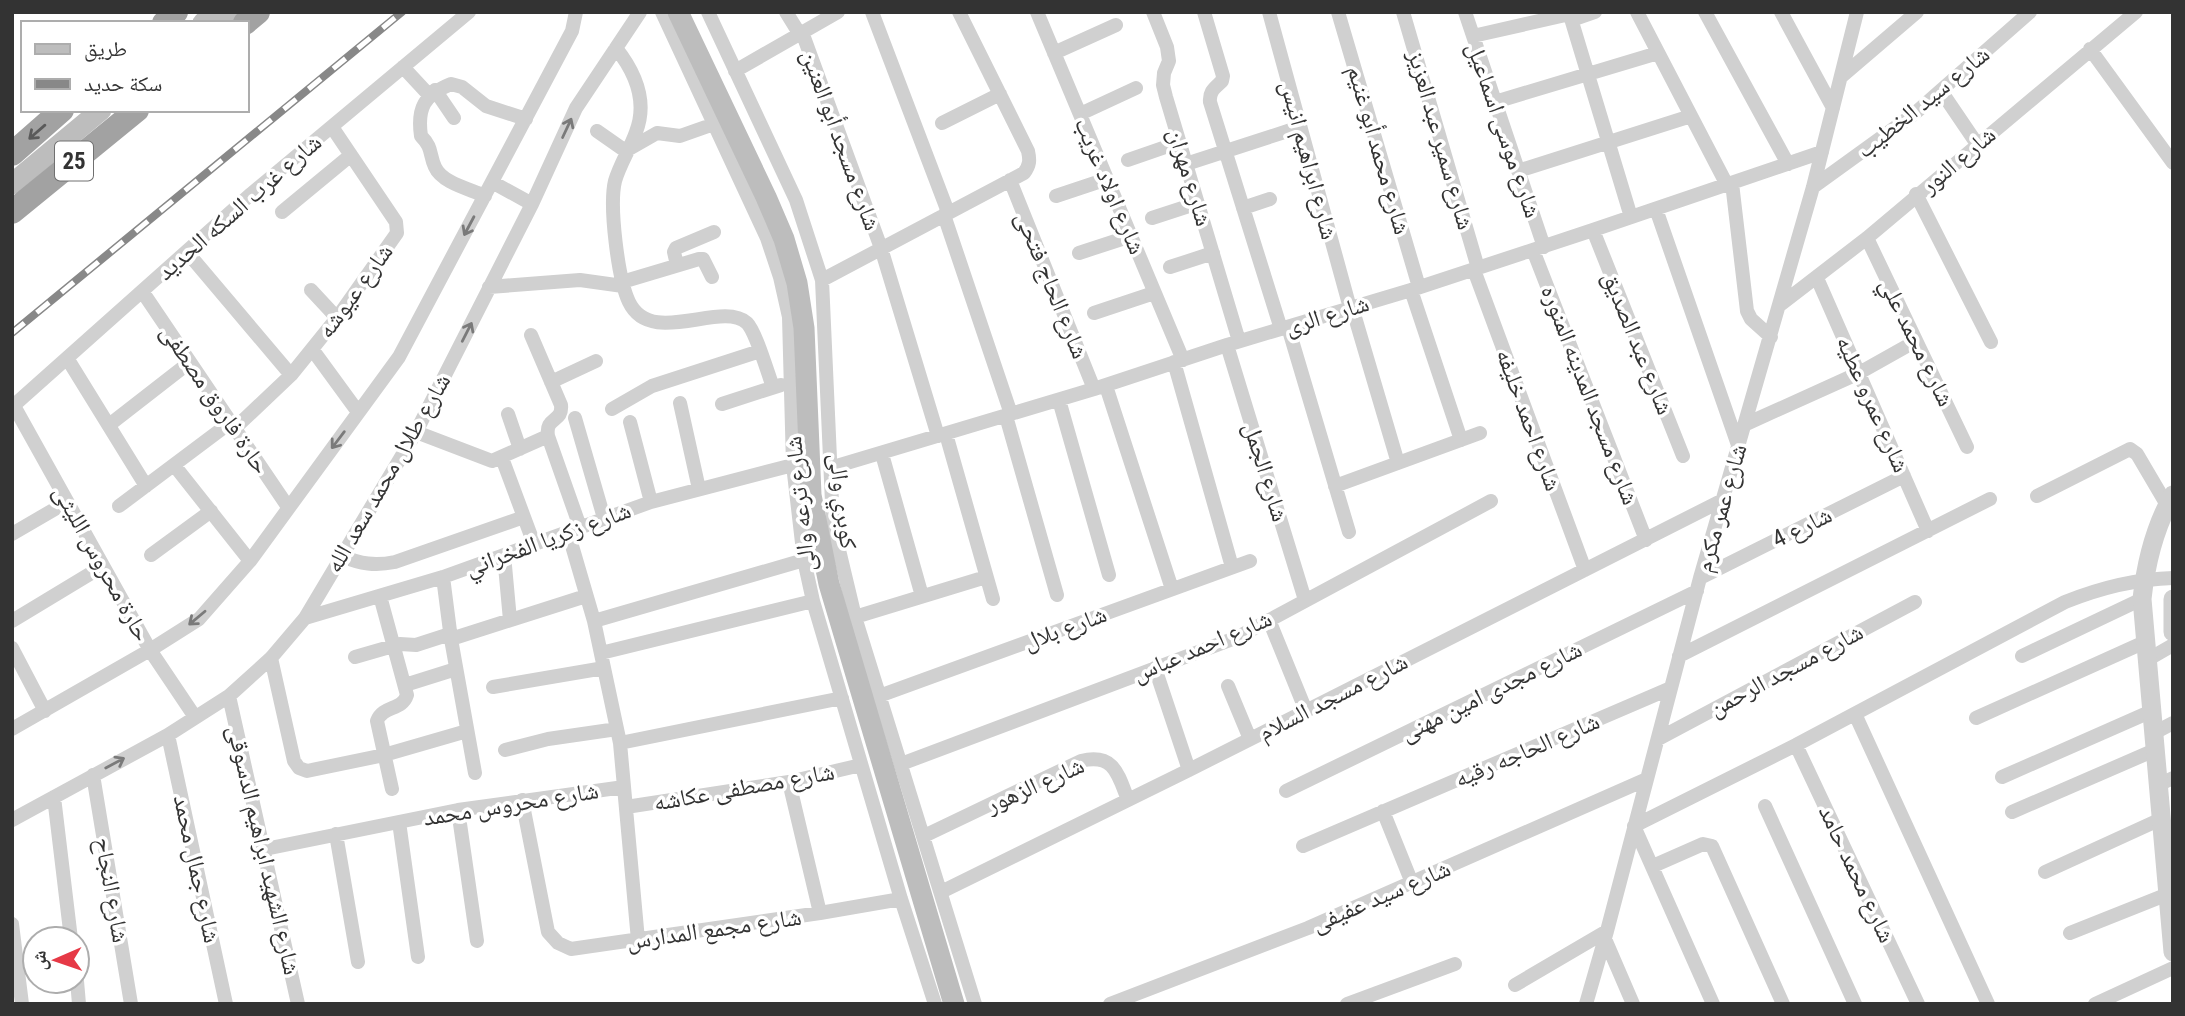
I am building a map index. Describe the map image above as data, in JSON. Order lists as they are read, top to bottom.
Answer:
{
  "streets": {
    "highway": ["25"],
    "main road": ["كوبري والى"],
    "street": [
      "شارع سيد الخطيب",
      "شارع موسى اسماعيل",
      "شارع مسجد أبو العنين",
      "شارع سمير عبد العزيز",
      "شارع محمد أبو غنيم",
      "شارع ابراهيم انيس",
      "شارع النور",
      "شارع مهران",
      "شارع اولاد غريب",
      "شارع غرب السكه الحديد",
      "شارع الحاج فتحى",
      "شارع عيوشه",
      "شارع الرى",
      "شارع محمد علي",
      "شارع عبد الصديق",
      "شارع مسجد المدينه المنوره",
      "حارة فاروق مصطفى",
      "شارع عمرو عطيه",
      "شارع احمد خليفه",
      "شارع الجمل",
      "شارع طلال محمد سعد الله",
      "شارع ترعه والى",
      "شارع عمر مكرم",
      "شارع 4",
      "شارع زكريا الفخراني",
      "حارة محروس الليثى",
      "شارع بلال",
      "شارع احمد عباس",
      "شارع مسجد الرحمن",
      "شارع مجدى امين مهنى",
      "شارع مسجد السلام",
      "شارع الحاجه رقيه",
      "شارع الزهور",
      "شارع مصطفى عكاشه",
      "شارع محروس محمد",
      "شارع الشهيد ابراهيم الدسوقى",
      "شارع جمال محمد",
      "شارع محمد حامد",
      "شارع النجاح",
      "شارع سيد عفيفى",
      "شارع مجمع المدارس"
    ]
  },
  "crossings": [
    ["شارع سيد الخطيب", "شارع عمر مكرم"],
    ["شارع موسى اسماعيل", "شارع الرى"],
    ["شارع موسى اسماعيل", "شارع مسجد المدينه المنوره"],
    ["شارع مسجد أبو العنين", "شارع الرى"],
    ["شارع سمير عبد العزيز", "شارع الرى"],
    ["شارع سمير عبد العزيز", "شارع احمد خليفه"],
    ["شارع محمد أبو غنيم", "شارع الرى"],
    ["شارع ابراهيم انيس", "شارع الرى"],
    ["شارع النور", "شارع محمد علي"],
    ["شارع النور", "شارع عمرو عطيه"],
    ["شارع النور", "شارع عمر مكرم"],
    ["شارع مهران", "شارع الرى"],
    ["شارع مهران", "شارع الجمل"],
    ["شارع اولاد غريب", "شارع الرى"],
    ["شارع اولاد غريب", "شارع بلال"],
    ["شارع غرب السكه الحديد", "شارع عيوشه"],
    ["شارع غرب السكه الحديد", "حارة فاروق مصطفى"],
    ["شارع غرب السكه الحديد", "حارة محروس الليثى"],
    ["شارع الحاج فتحى", "شارع الرى"],
    ["شارع الحاج فتحى", "شارع بلال"],
    ["شارع عيوشه", "حارة فاروق مصطفى"],
    ["شارع عيوشه", "شارع طلال محمد سعد الله"],
    ["شارع الرى", "شارع عبد الصديق"],
    ["شارع الرى", "شارع مسجد المدينه المنوره"],
    ["شارع الرى", "شارع احمد خليفه"],
    ["شارع الرى", "شارع الجمل"],
    ["شارع الرى", "شارع ترعه والى"],
    ["شارع الرى", "شارع عمر مكرم"],
    ["شارع مسجد المدينه المنوره", "شارع مسجد السلام"],
    ["حارة فاروق مصطفى", "شارع طلال محمد سعد الله"],
    ["شارع عمرو عطيه", "شارع 4"],
    ["شارع احمد خليفه", "شارع مسجد السلام"],
    ["شارع الجمل", "شارع احمد عباس"],
    ["شارع طلال محمد سعد الله", "شارع زكريا الفخراني"],
    ["شارع طلال محمد سعد الله", "حارة محروس الليثى"],
    ["شارع طلال محمد سعد الله", "شارع الشهيد ابراهيم الدسوقى"],
    ["شارع طلال محمد سعد الله", "شارع جمال محمد"],
    ["شارع طلال محمد سعد الله", "شارع النجاح"],
    ["كوبري والى", "شارع ترعه والى"],
    ["شارع ترعه والى", "شارع زكريا الفخراني"],
    ["شارع ترعه والى", "شارع بلال"],
    ["شارع ترعه والى", "شارع احمد عباس"],
    ["شارع ترعه والى", "شارع مسجد السلام"],
    ["شارع ترعه والى", "شارع الزهور"],
    ["شارع ترعه والى", "شارع مصطفى عكاشه"],
    ["شارع ترعه والى", "شارع مجمع المدارس"],
    ["شارع عمر مكرم", "شارع 4"],
    ["شارع عمر مكرم", "شارع مسجد الرحمن"],
    ["شارع عمر مكرم", "شارع مجدى امين مهنى"],
    ["شارع عمر مكرم", "شارع مسجد السلام"],
    ["شارع عمر مكرم", "شارع الحاجه رقيه"],
    ["شارع عمر مكرم", "شارع سيد عفيفى"],
    ["شارع 4", "شارع مجدى امين مهنى"],
    ["شارع مسجد السلام", "شارع الزهور"],
    ["شارع محروس محمد", "شارع الشهيد ابراهيم الدسوقى"],
    ["شارع محروس محمد", "شارع مجمع المدارس"]
  ],
  "legend": ["طريق", "سكة حديد"],
  "north": "left"
}
